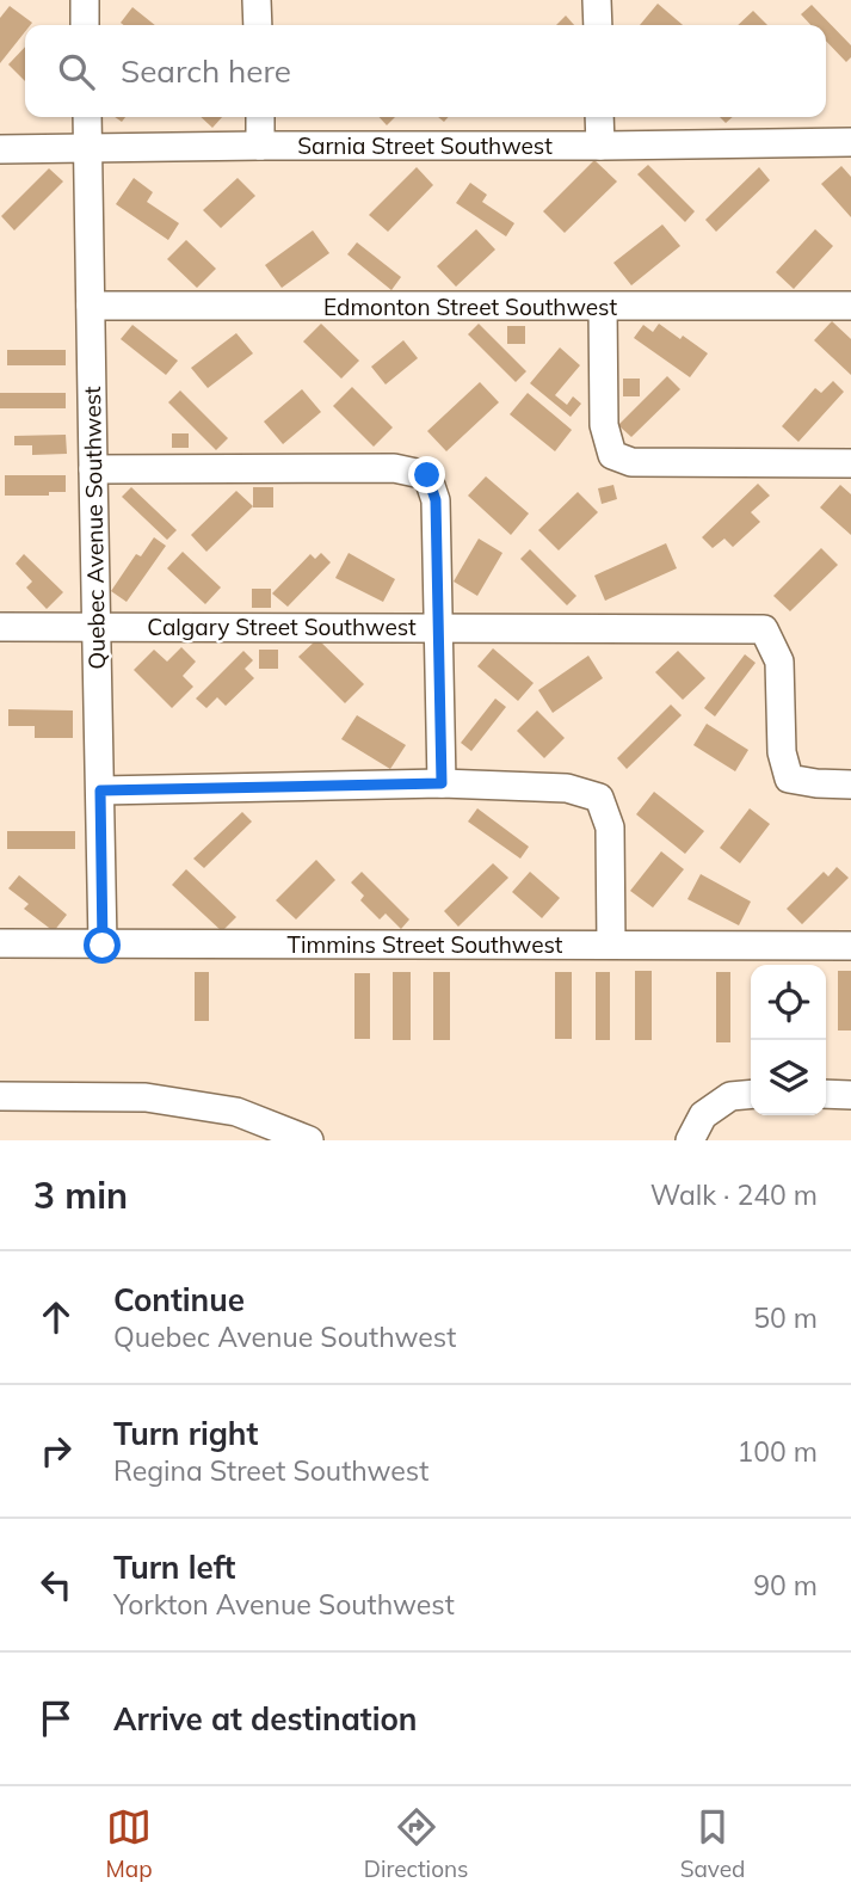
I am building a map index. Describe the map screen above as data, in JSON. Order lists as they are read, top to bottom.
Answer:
{
  "streets": {
    "street": [
      "Sarnia Street Southwest",
      "Edmonton Street Southwest",
      "Quebec Avenue Southwest",
      "Calgary Street Southwest",
      "Timmins Street Southwest"
    ]
  },
  "crossings": [
    ["Sarnia Street Southwest", "Quebec Avenue Southwest"],
    ["Edmonton Street Southwest", "Quebec Avenue Southwest"],
    ["Quebec Avenue Southwest", "Calgary Street Southwest"],
    ["Quebec Avenue Southwest", "Timmins Street Southwest"]
  ],
  "page": {
    "search": "Search here",
    "heading": ["3 min", "Walk · 240 m"],
    "list": [
      ["Continue", "Quebec Avenue Southwest", "50 m"],
      ["Turn right", "Regina Street Southwest", "100 m"],
      ["Turn left", "Yorkton Avenue Southwest", "90 m"],
      "Arrive at destination"
    ],
    "nav": ["Map", "Directions", "Saved"]
  }
}
